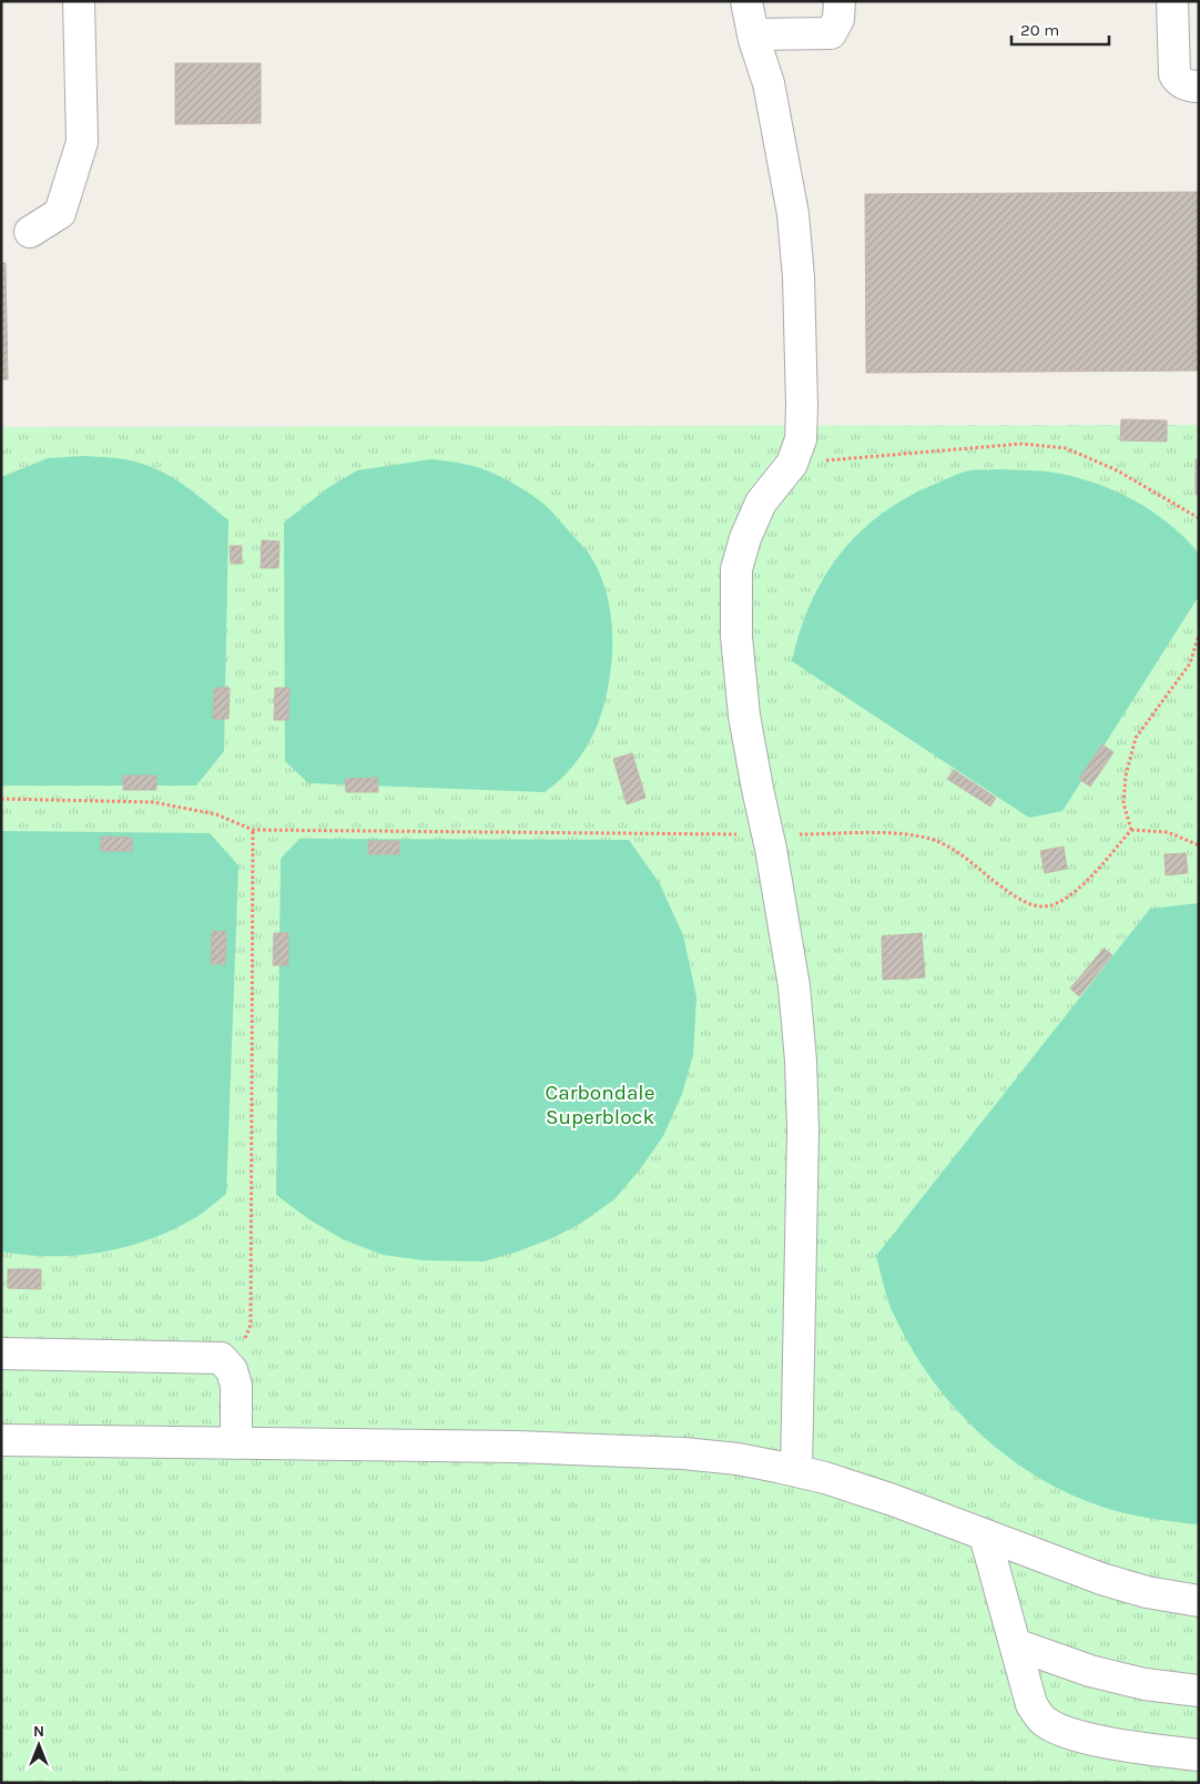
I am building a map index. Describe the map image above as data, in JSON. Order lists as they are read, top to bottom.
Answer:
{
  "parks": ["Carbondale Superblock"],
  "scale_bar": "20 m",
  "north": "top"
}
